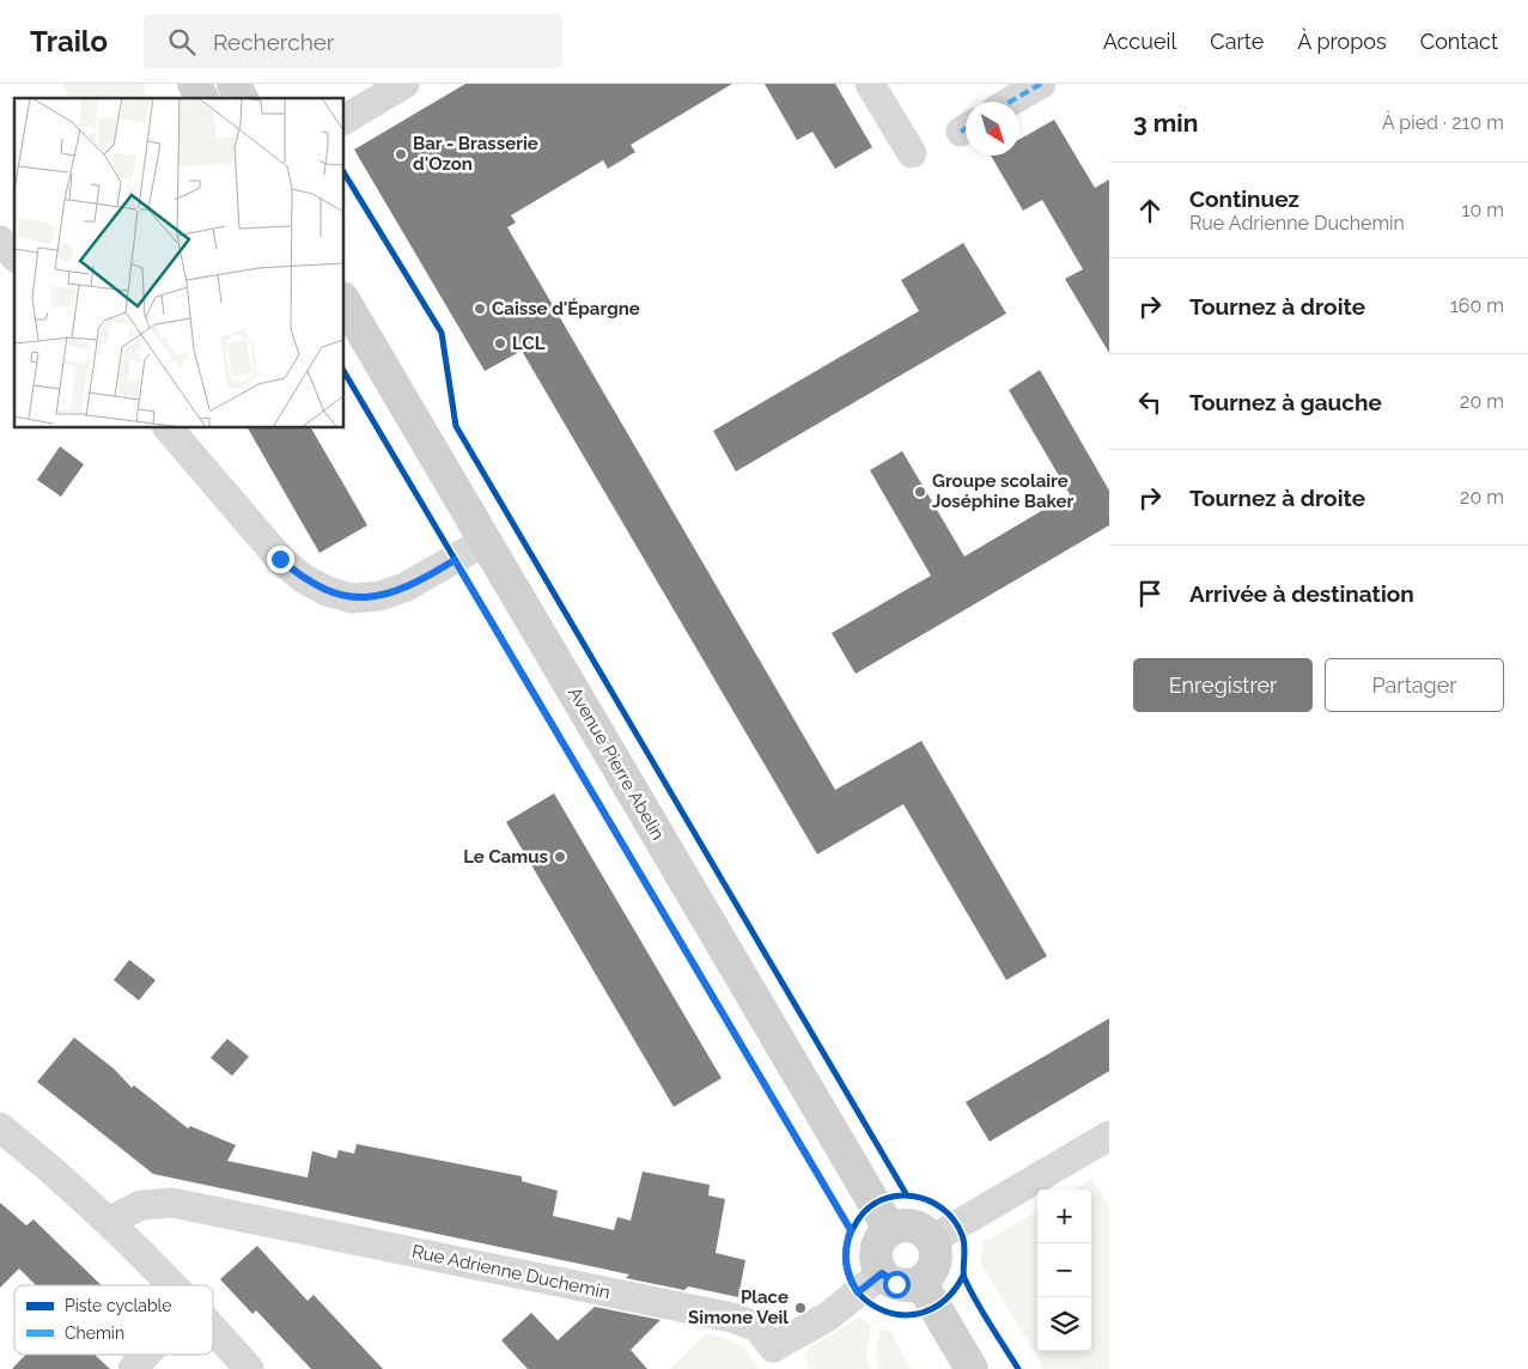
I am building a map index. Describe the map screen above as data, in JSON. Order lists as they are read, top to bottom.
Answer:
{
  "streets": {
    "main road": ["Avenue Pierre Abelin"],
    "street": ["Rue Adrienne Duchemin"]
  },
  "crossings": [
    ["Avenue Pierre Abelin", "Rue Adrienne Duchemin"]
  ],
  "places": [
    "Bar - Brasserie d'Ozon",
    "Caisse d'Épargne",
    "LCL",
    "Groupe scolaire Joséphine Baker",
    "Le Camus",
    "Place Simone Veil"
  ],
  "legend": ["Piste cyclable", "Chemin"],
  "north": "bottom right",
  "page": {
    "header": "Trailo",
    "search": "Rechercher",
    "nav": [
      "Accueil",
      "Carte",
      "À propos",
      "Contact"
    ],
    "heading": ["3 min", "À pied · 210 m"],
    "list": [
      ["Continuez", "Rue Adrienne Duchemin", "10 m"],
      ["Tournez à droite", "160 m"],
      ["Tournez à gauche", "20 m"],
      ["Tournez à droite", "20 m"],
      "Arrivée à destination"
    ],
    "buttons": ["Enregistrer", "Partager"],
    "map_buttons": ["+", "−"]
  }
}
